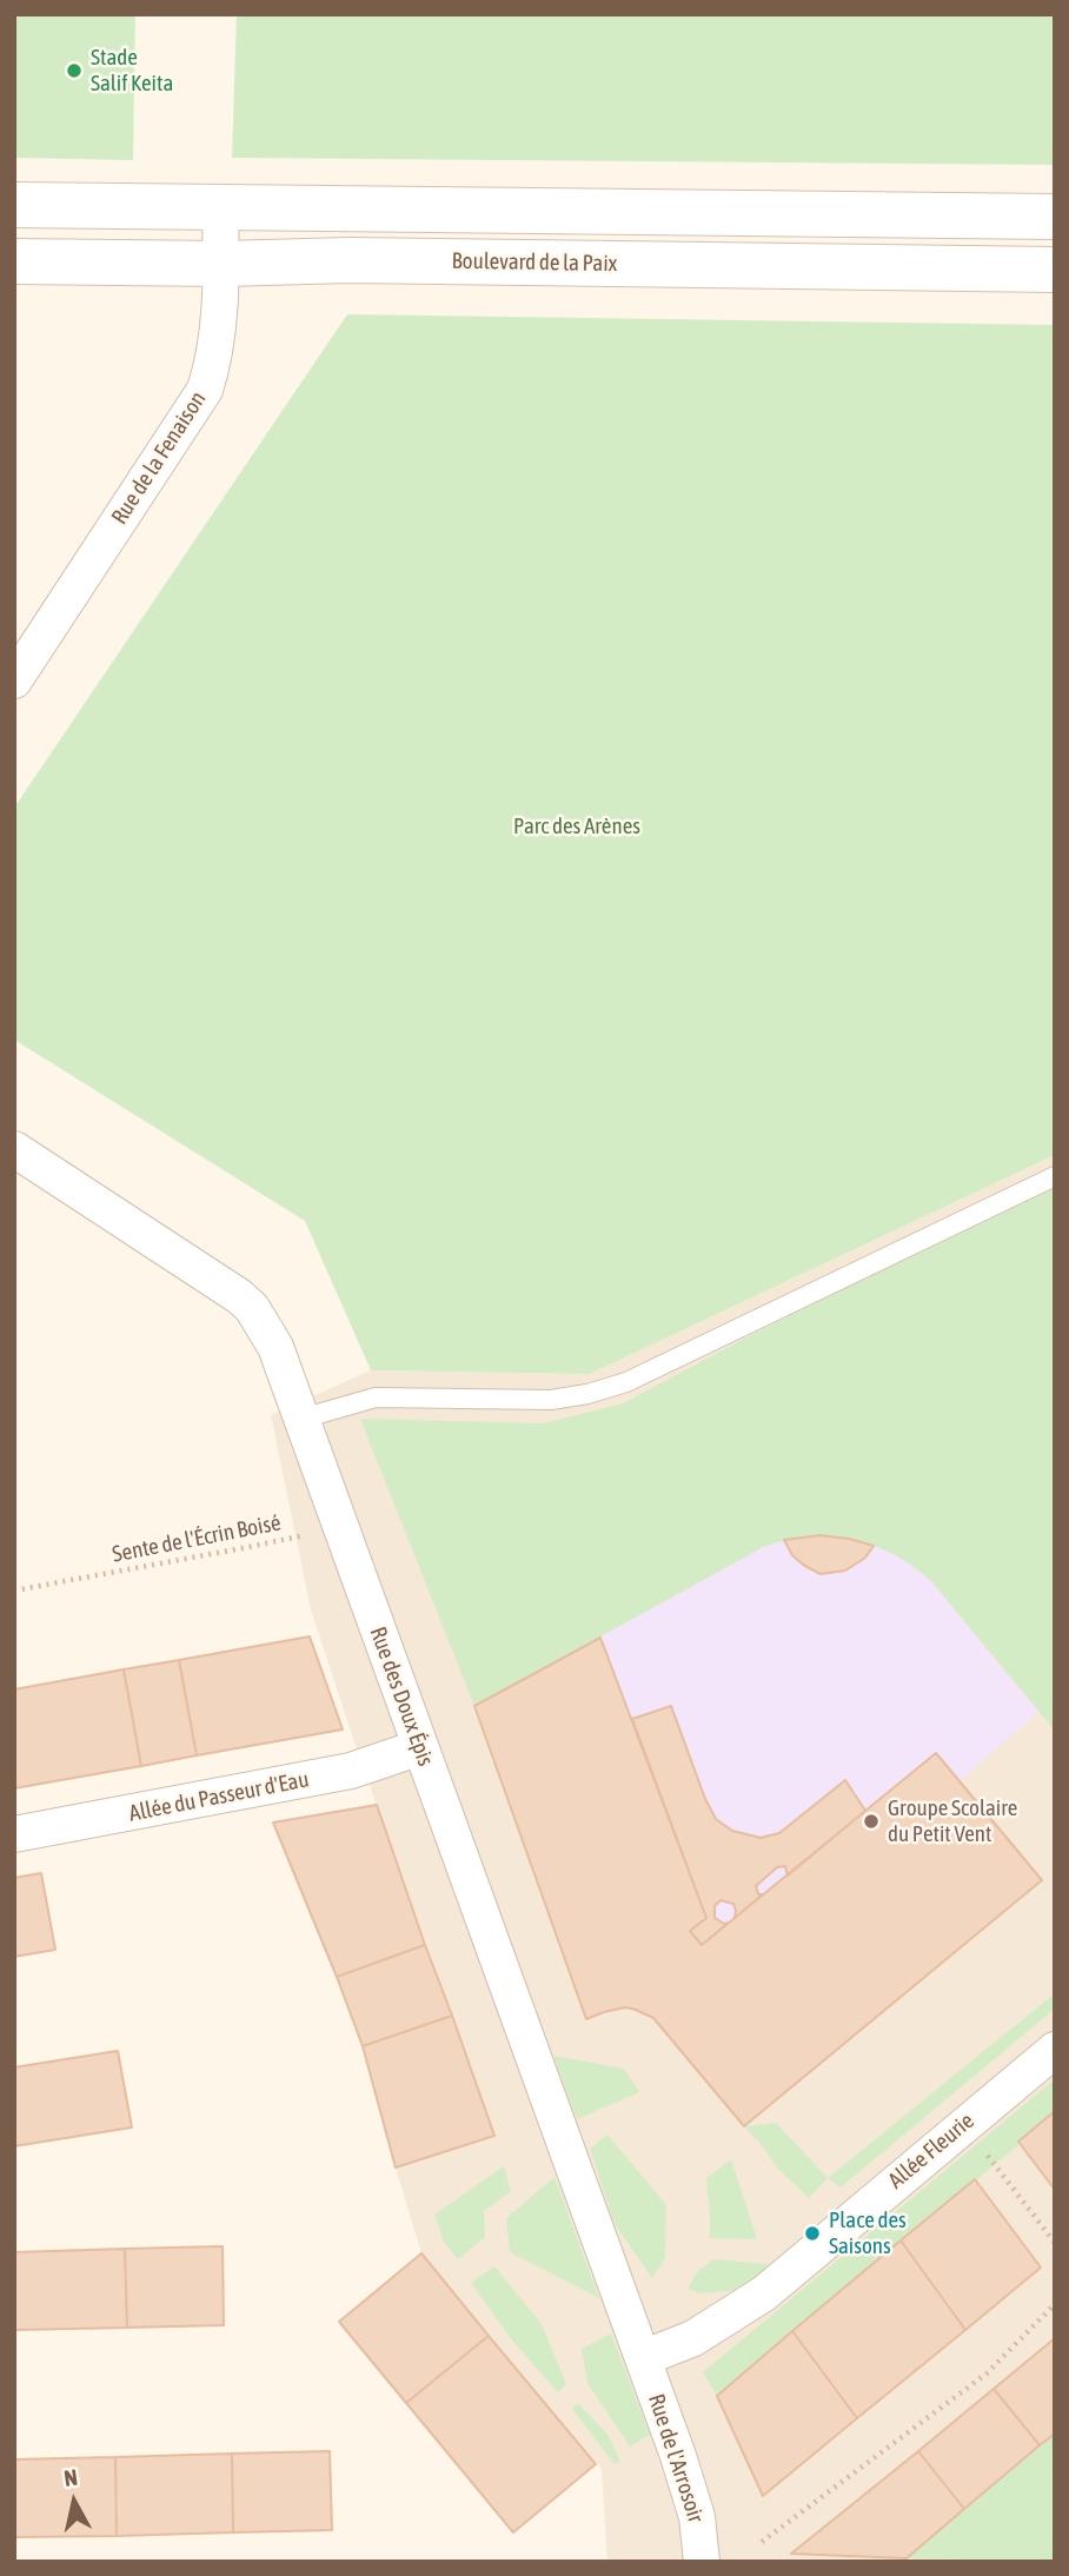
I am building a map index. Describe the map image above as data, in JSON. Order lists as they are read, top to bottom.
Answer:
{
  "streets": {
    "main road": ["Boulevard de la Paix"],
    "street": [
      "Rue de la Fenaison",
      "Rue des Doux Épis",
      "Allée du Passeur d'Eau",
      "Allée Fleurie",
      "Rue de l'Arrosoir"
    ],
    "path": ["Sente de l'Écrin Boisé"]
  },
  "crossings": [
    ["Boulevard de la Paix", "Rue de la Fenaison"],
    ["Sente de l'Écrin Boisé", "Rue des Doux Épis"],
    ["Rue des Doux Épis", "Allée du Passeur d'Eau"],
    ["Rue des Doux Épis", "Allée Fleurie"],
    ["Rue des Doux Épis", "Rue de l'Arrosoir"],
    ["Allée Fleurie", "Rue de l'Arrosoir"]
  ],
  "parks": ["Parc des Arènes"],
  "places": ["Stade Salif Keita", "Groupe Scolaire du Petit Vent", "Place des Saisons"],
  "north": "top"
}
